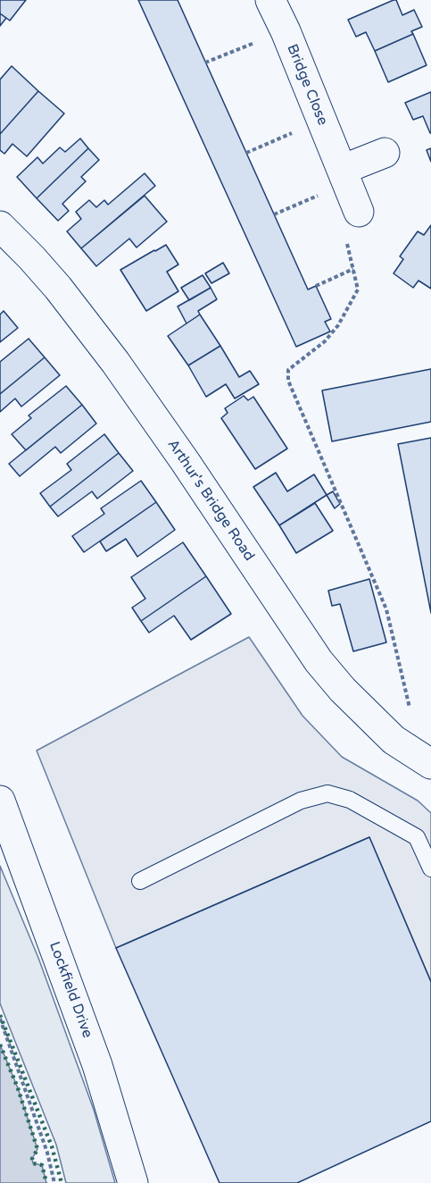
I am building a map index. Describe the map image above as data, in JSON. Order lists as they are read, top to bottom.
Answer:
{
  "streets": {
    "street": ["Bridge Close", "Arthur's Bridge Road", "Lockfield Drive"]
  }
}
